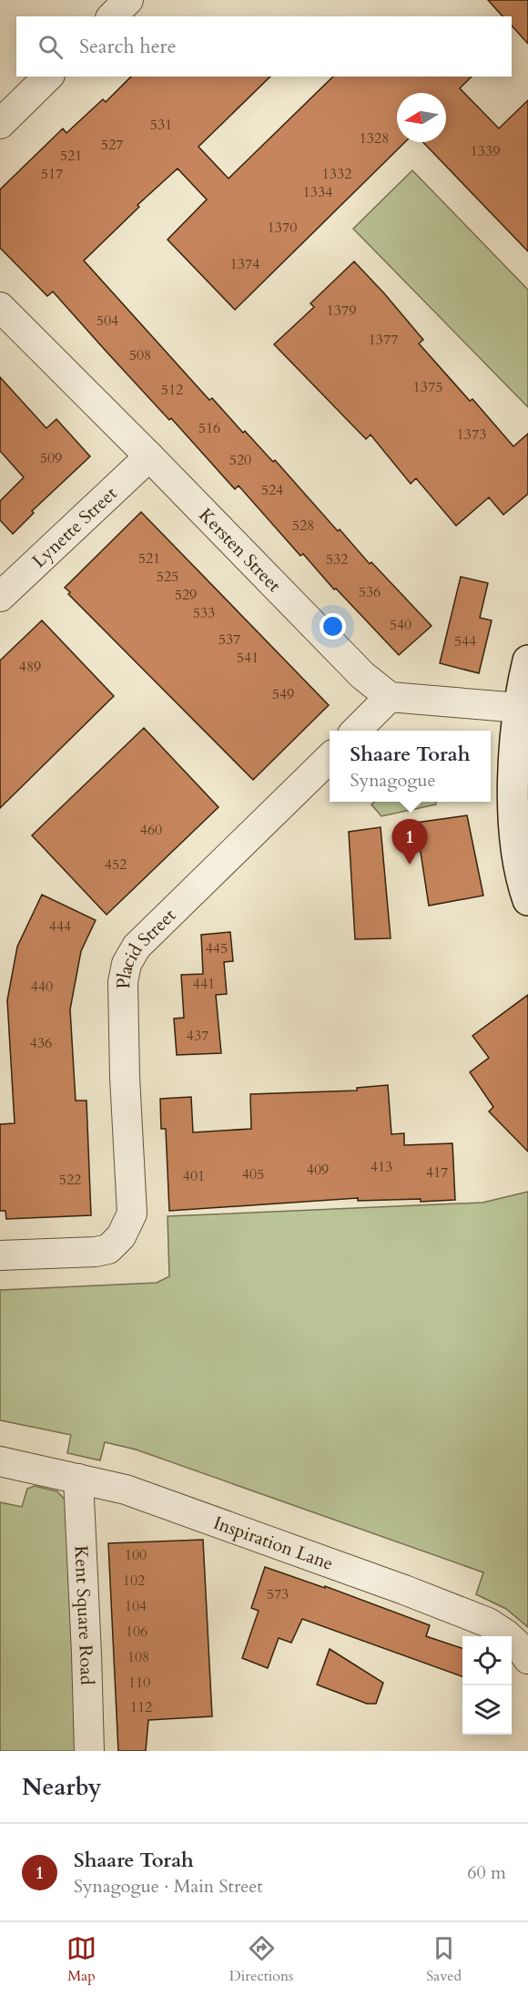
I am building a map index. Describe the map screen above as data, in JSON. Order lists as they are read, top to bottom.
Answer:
{
  "streets": {
    "street": [
      "Lynette Street",
      "Kersten Street",
      "Placid Street",
      "Inspiration Lane",
      "Kent Square Road"
    ]
  },
  "crossings": [
    ["Lynette Street", "Kersten Street"],
    ["Inspiration Lane", "Kent Square Road"]
  ],
  "house_numbers": [
    "531",
    "1328",
    "527",
    "1339",
    "521",
    "517",
    "1332",
    "1334",
    "1370",
    "1374",
    "1379",
    "504",
    "1377",
    "508",
    "1375",
    "512",
    "516",
    "1373",
    "509",
    "520",
    "524",
    "528",
    "521",
    "532",
    "525",
    "536",
    "529",
    "533",
    "540",
    "537",
    "544",
    "541",
    "489",
    "549",
    "460",
    "452",
    "444",
    "445",
    "441",
    "440",
    "437",
    "436",
    "413",
    "409",
    "417",
    "405",
    "401",
    "522",
    "100",
    "102",
    "573",
    "104",
    "106",
    "108",
    "110",
    "112"
  ],
  "north": "left",
  "page": {
    "search": "Search here",
    "popup": ["Shaare Torah", "Synagogue"],
    "pins": "1",
    "heading": "Nearby",
    "list": [
      {
        "mark": "1",
        "name": "Shaare Torah",
        "note": "Synagogue · Main Street",
        "value": "60 m"
      }
    ],
    "nav": ["Map", "Directions", "Saved"]
  }
}
